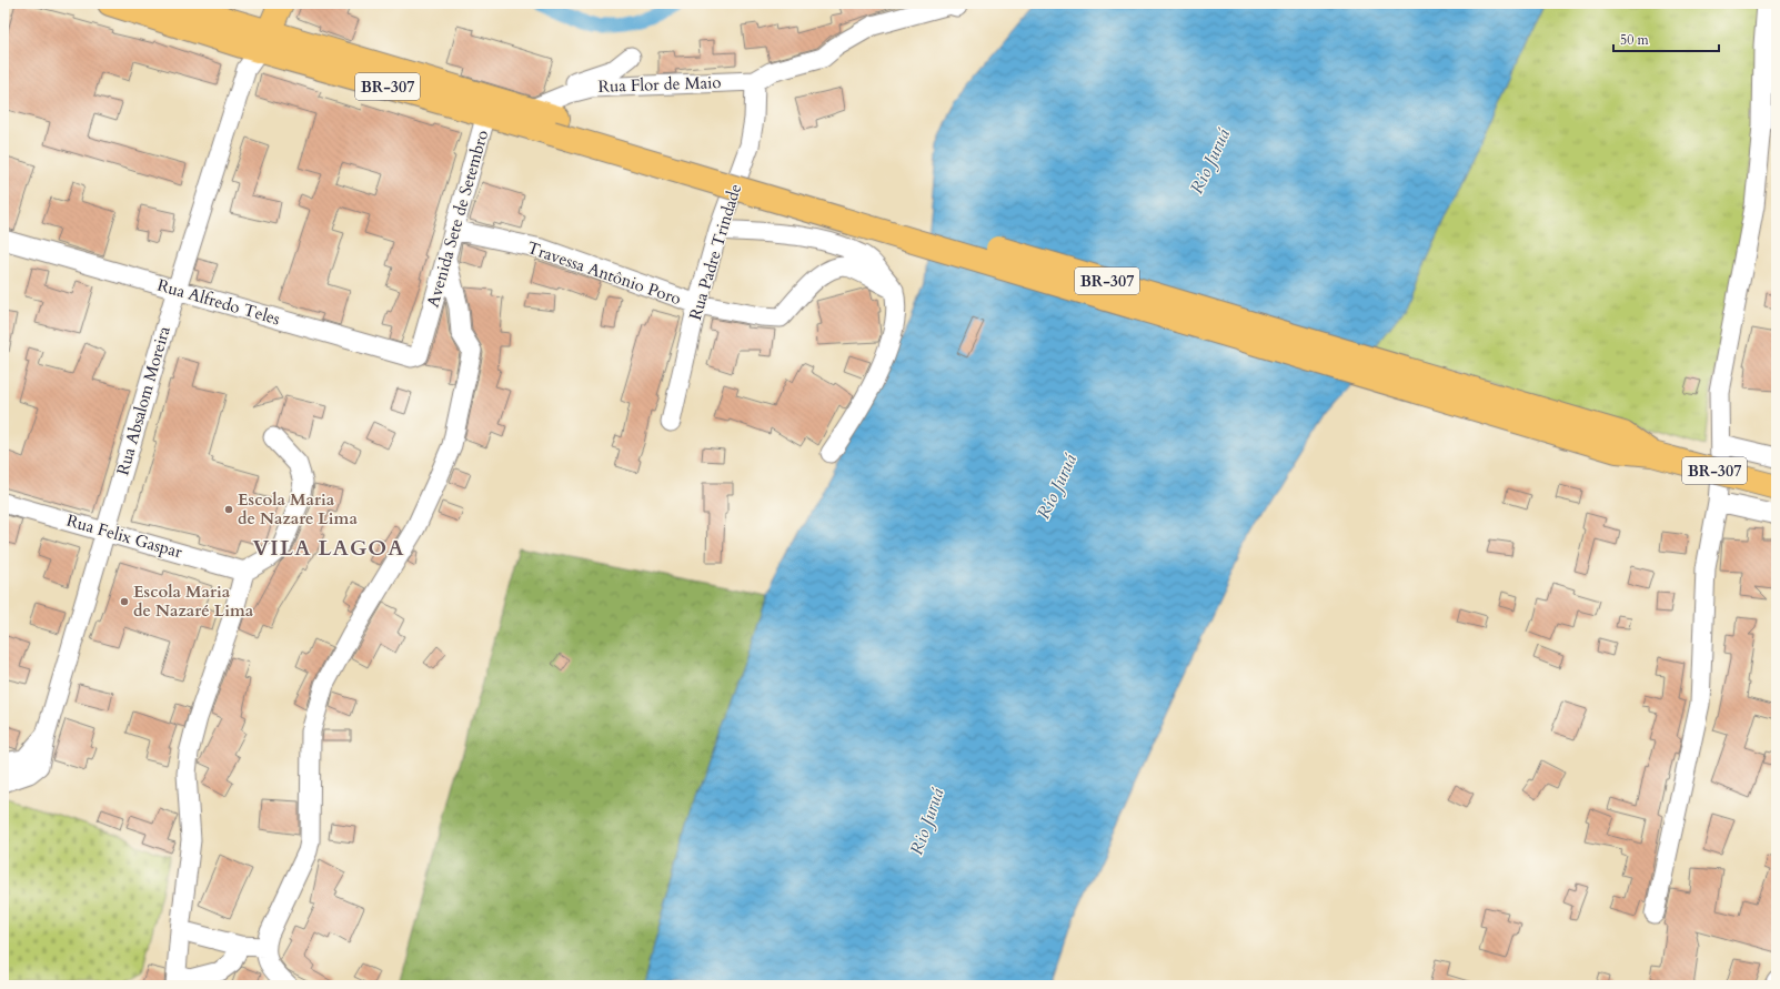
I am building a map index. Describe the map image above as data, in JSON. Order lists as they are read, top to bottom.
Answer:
{
  "streets": {
    "main road": ["BR-307"],
    "street": [
      "Rua Flor de Maio",
      "Avenida Sete de Setembro",
      "Rua Padre Trindade",
      "Travessa Antônio Poro",
      "Rua Alfredo Teles",
      "Rua Absalom Moreira",
      "Rua Felix Gaspar"
    ]
  },
  "crossings": [
    ["Rua Flor de Maio", "BR-307"],
    ["Rua Flor de Maio", "Rua Padre Trindade"],
    ["BR-307", "Avenida Sete de Setembro"],
    ["BR-307", "Rua Absalom Moreira"],
    ["Avenida Sete de Setembro", "Travessa Antônio Poro"],
    ["Avenida Sete de Setembro", "Rua Alfredo Teles"],
    ["Rua Padre Trindade", "Travessa Antônio Poro"],
    ["Rua Alfredo Teles", "Rua Absalom Moreira"],
    ["Rua Absalom Moreira", "Rua Felix Gaspar"]
  ],
  "districts": ["VILA LAGOA"],
  "water": ["Rio Juruá"],
  "places": ["Escola Maria de Nazare Lima", "Escola Maria de Nazaré Lima"],
  "scale_bar": "50 m"
}
